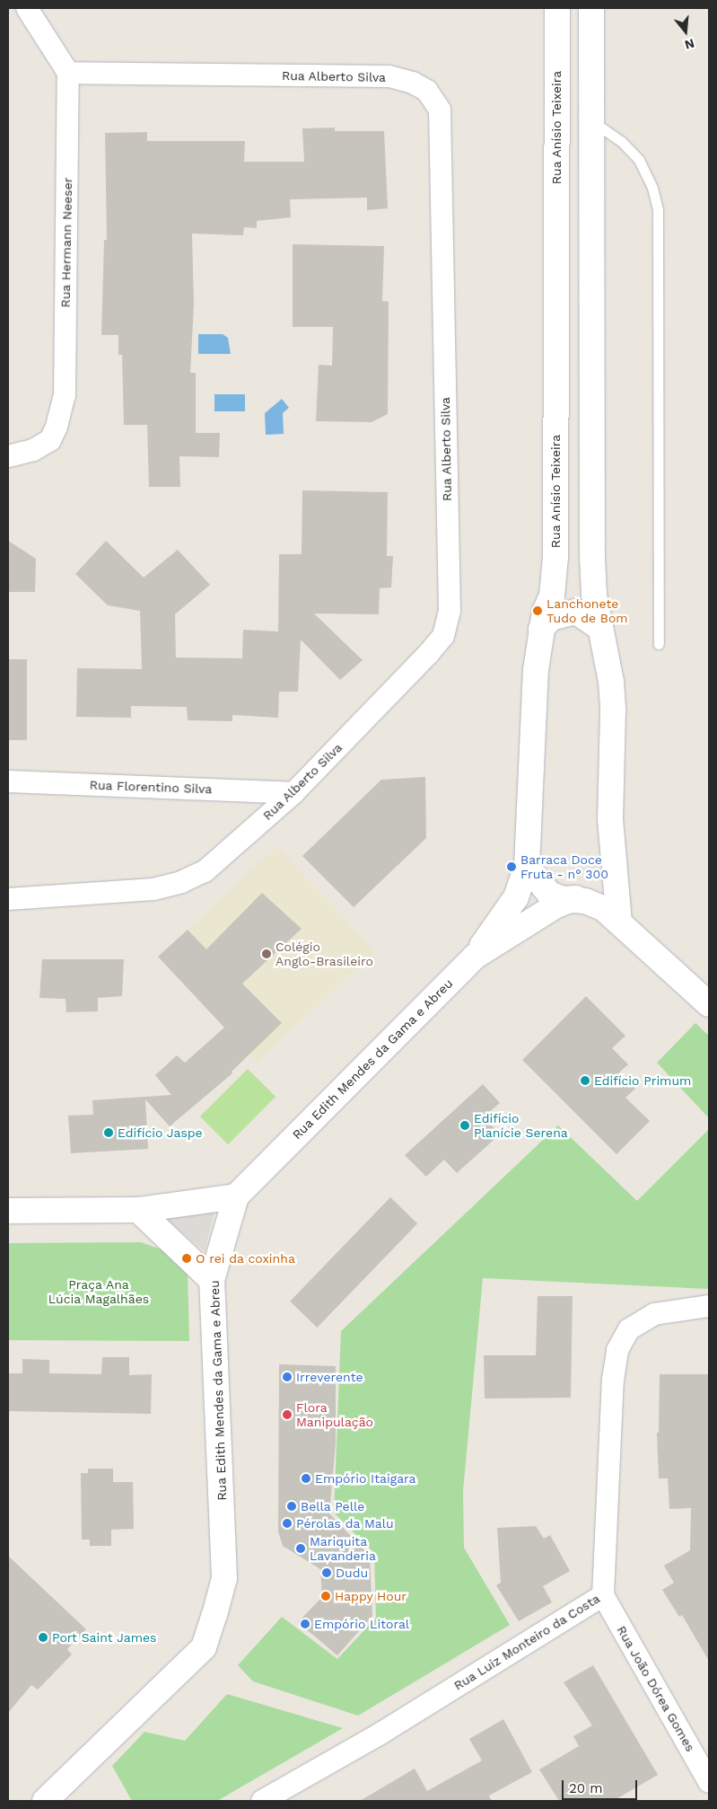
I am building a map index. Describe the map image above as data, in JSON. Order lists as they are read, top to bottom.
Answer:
{
  "streets": {
    "street": [
      "Rua Alberto Silva",
      "Rua Anísio Teixeira",
      "Rua Hermann Neeser",
      "Rua Florentino Silva",
      "Rua Edith Mendes da Gama e Abreu",
      "Rua Luiz Monteiro da Costa",
      "Rua João Dórea Gomes"
    ]
  },
  "crossings": [
    ["Rua Alberto Silva", "Rua Hermann Neeser"],
    ["Rua Alberto Silva", "Rua Florentino Silva"],
    ["Rua Anísio Teixeira", "Rua Edith Mendes da Gama e Abreu"],
    ["Rua Luiz Monteiro da Costa", "Rua João Dórea Gomes"]
  ],
  "parks": ["Praça Ana Lúcia Magalhães"],
  "places": [
    "Lanchonete Tudo de Bom",
    "Barraca Doce Fruta - n° 300",
    "Colégio Anglo-Brasileiro",
    "Edifício Primum",
    "Edifício Planície Serena",
    "Edifício Jaspe",
    "O rei da coxinha",
    "Irreverente",
    "Flora Manipulação",
    "Empório Itaigara",
    "Bella Pelle",
    "Pérolas da Malu",
    "Mariquita Lavanderia",
    "Dudu",
    "Happy Hour",
    "Empório Litoral",
    "Port Saint James"
  ],
  "scale_bar": "20 m",
  "north": "bottom"
}
